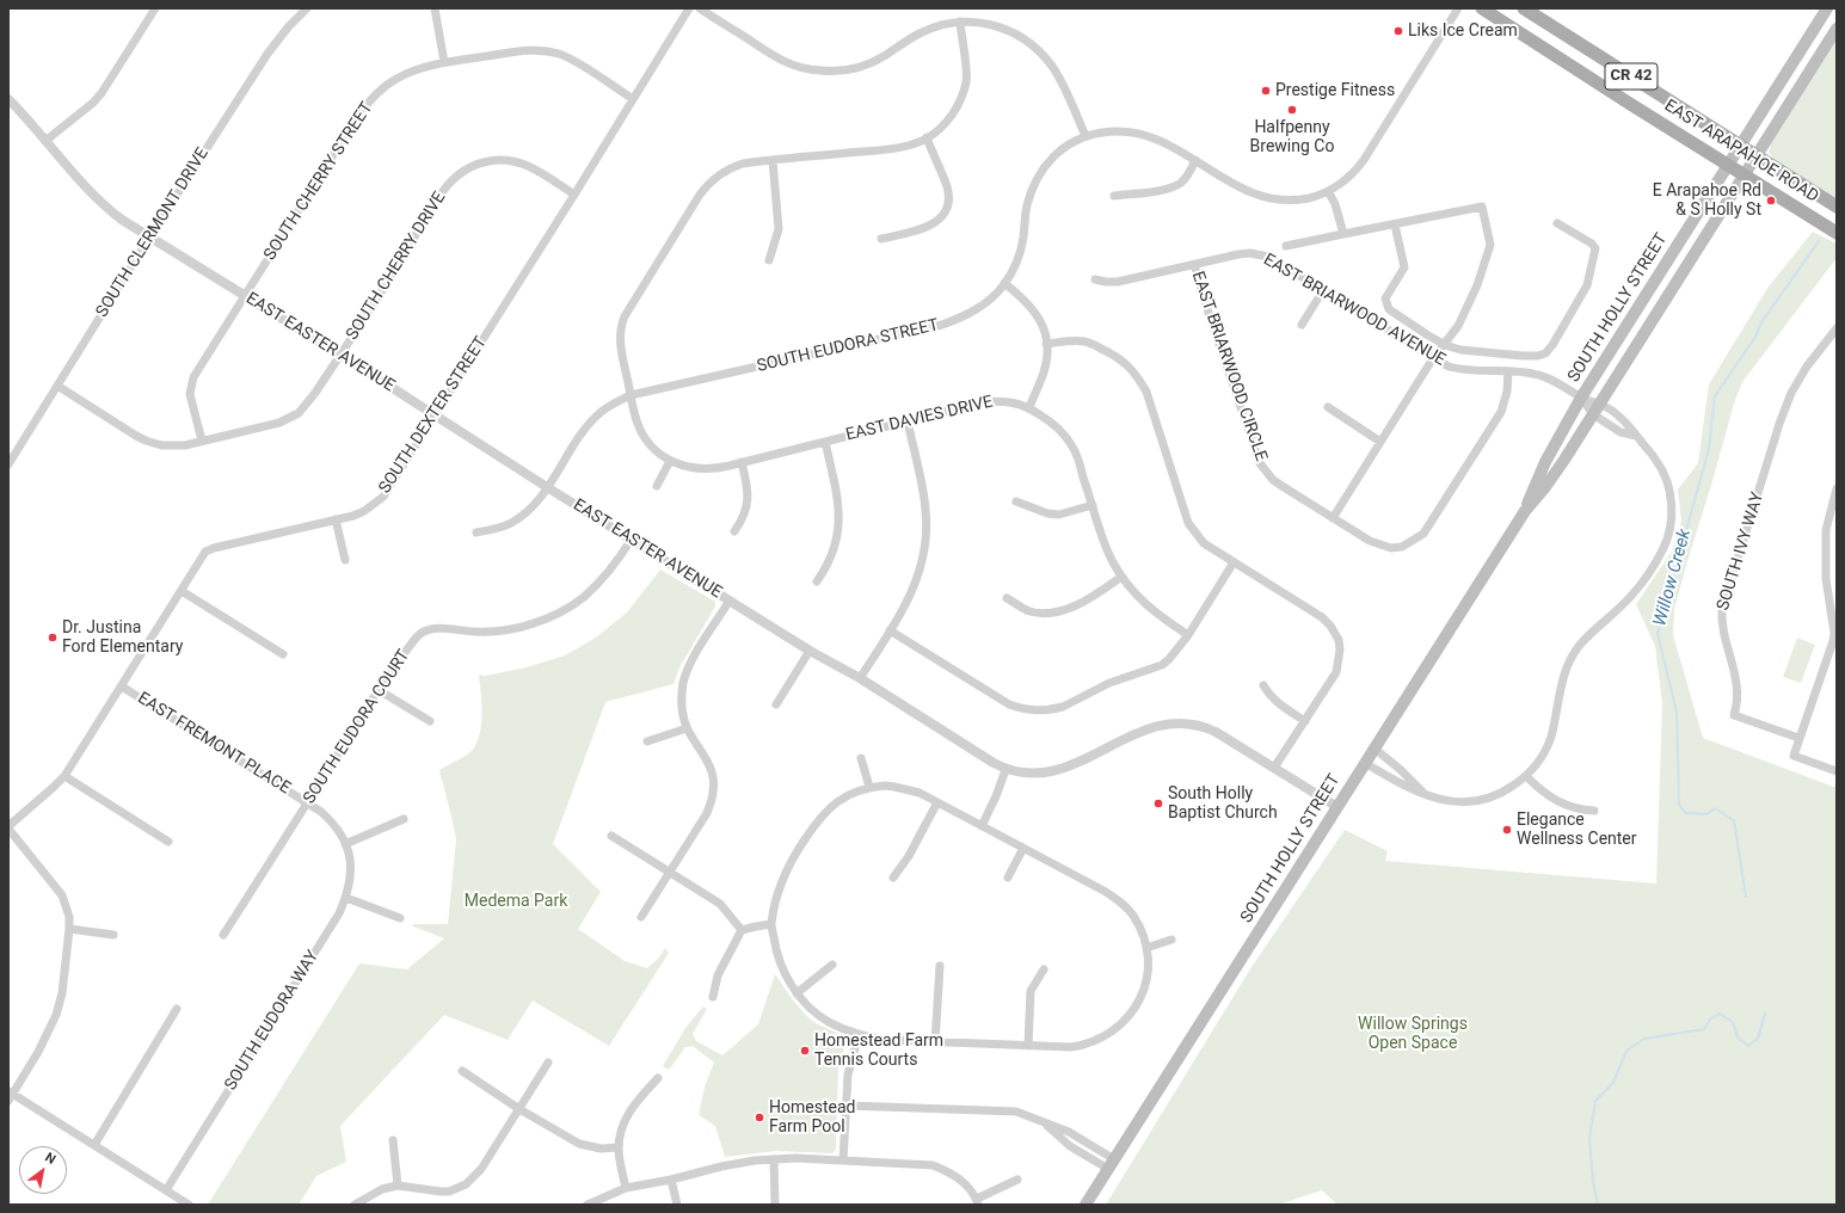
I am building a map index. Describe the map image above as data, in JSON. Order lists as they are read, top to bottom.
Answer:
{
  "streets": {
    "main road": ["CR 42", "EAST ARAPAHOE ROAD", "SOUTH HOLLY STREET"],
    "street": [
      "SOUTH CHERRY STREET",
      "SOUTH CLERMONT DRIVE",
      "SOUTH CHERRY DRIVE",
      "EAST BRIARWOOD AVENUE",
      "EAST EASTER AVENUE",
      "SOUTH EUDORA STREET",
      "EAST BRIARWOOD CIRCLE",
      "SOUTH DEXTER STREET",
      "EAST DAVIES DRIVE",
      "SOUTH IVY WAY",
      "SOUTH EUDORA COURT",
      "EAST FREMONT PLACE",
      "SOUTH EUDORA WAY"
    ]
  },
  "crossings": [
    ["EAST ARAPAHOE ROAD", "SOUTH HOLLY STREET"],
    ["SOUTH CHERRY STREET", "SOUTH CHERRY DRIVE"],
    ["SOUTH CHERRY STREET", "EAST EASTER AVENUE"],
    ["SOUTH CHERRY STREET", "SOUTH DEXTER STREET"],
    ["SOUTH CLERMONT DRIVE", "SOUTH CHERRY DRIVE"],
    ["SOUTH CLERMONT DRIVE", "EAST EASTER AVENUE"],
    ["SOUTH CHERRY DRIVE", "EAST EASTER AVENUE"],
    ["SOUTH CHERRY DRIVE", "SOUTH DEXTER STREET"],
    ["SOUTH HOLLY STREET", "EAST BRIARWOOD AVENUE"],
    ["SOUTH HOLLY STREET", "EAST EASTER AVENUE"],
    ["EAST BRIARWOOD AVENUE", "EAST BRIARWOOD CIRCLE"],
    ["EAST EASTER AVENUE", "SOUTH EUDORA STREET"],
    ["EAST EASTER AVENUE", "SOUTH DEXTER STREET"],
    ["EAST EASTER AVENUE", "SOUTH EUDORA COURT"],
    ["SOUTH EUDORA STREET", "EAST DAVIES DRIVE"],
    ["SOUTH DEXTER STREET", "EAST FREMONT PLACE"],
    ["SOUTH EUDORA COURT", "EAST FREMONT PLACE"],
    ["SOUTH EUDORA COURT", "SOUTH EUDORA WAY"],
    ["EAST FREMONT PLACE", "SOUTH EUDORA WAY"]
  ],
  "water": ["Willow Creek"],
  "parks": ["Medema Park", "Willow Springs Open Space"],
  "places": [
    "Liks Ice Cream",
    "Prestige Fitness",
    "Halfpenny Brewing Co",
    "E Arapahoe Rd & S Holly St",
    "Dr. Justina Ford Elementary",
    "South Holly Baptist Church",
    "Elegance Wellness Center",
    "Homestead Farm Tennis Courts",
    "Homestead Farm Pool"
  ],
  "north": "top right"
}
